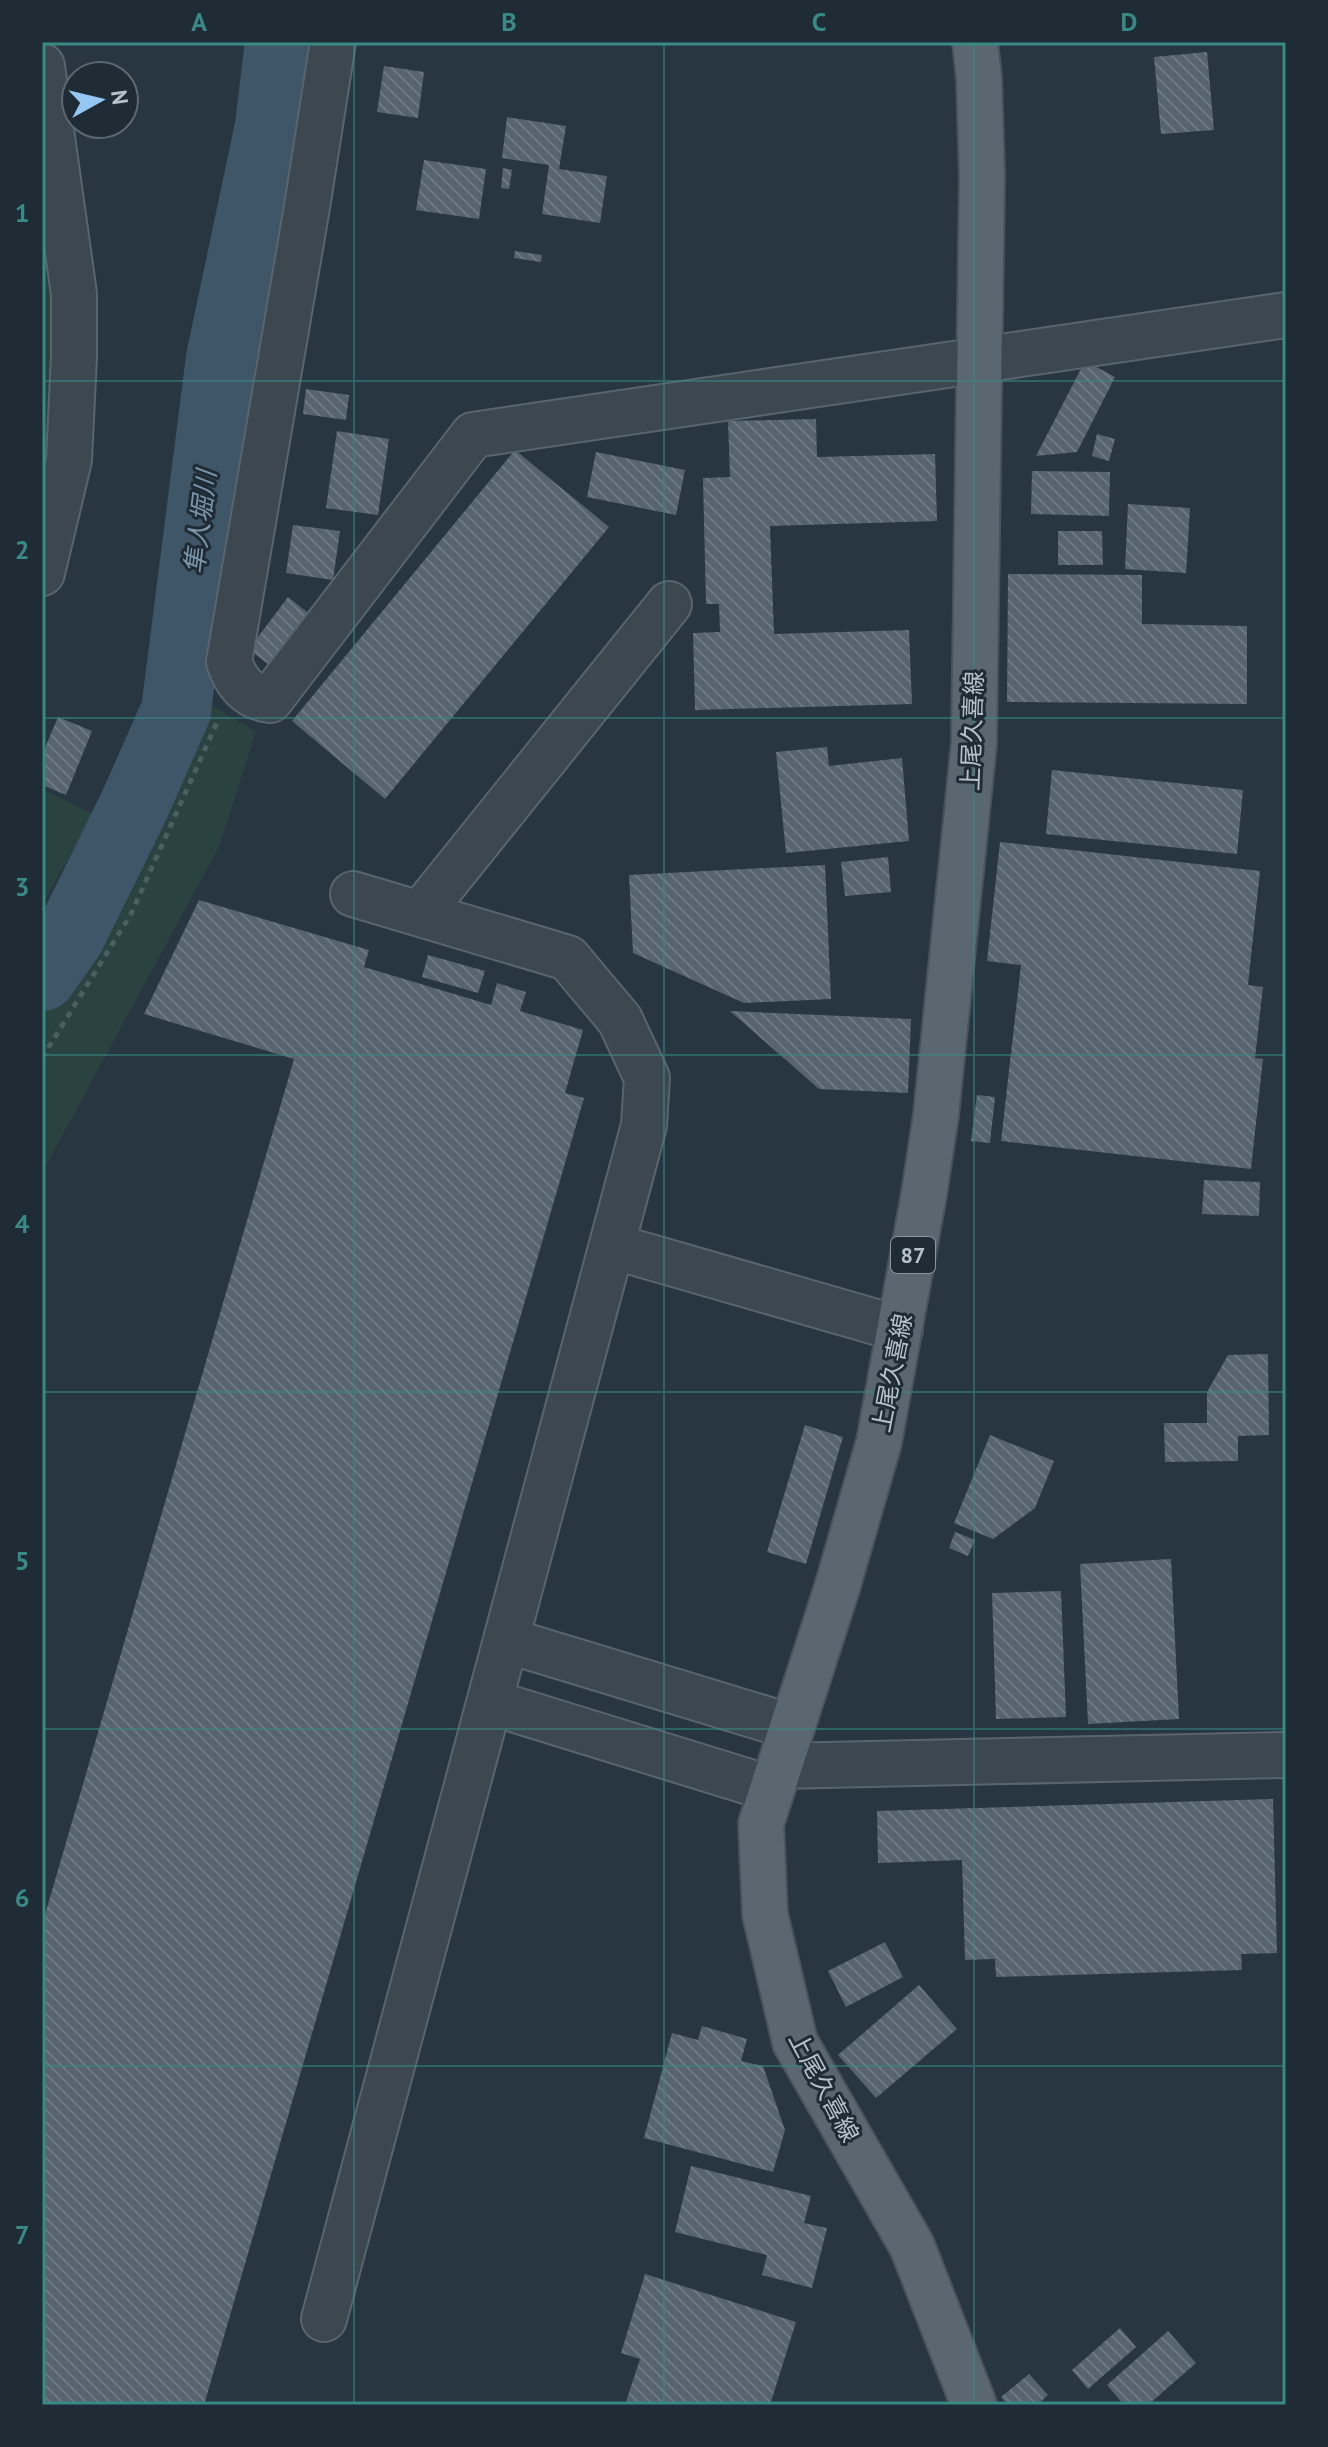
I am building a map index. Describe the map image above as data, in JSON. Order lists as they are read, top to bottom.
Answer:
{
  "streets": {
    "main road": ["上尾久喜線", "87"]
  },
  "water": ["隼人堀川"],
  "north": "right",
  "grid": {
    "columns": [
      "A",
      "B",
      "C",
      "D"
    ],
    "rows": [
      "1",
      "2",
      "3",
      "4",
      "5",
      "6",
      "7"
    ]
  }
}
